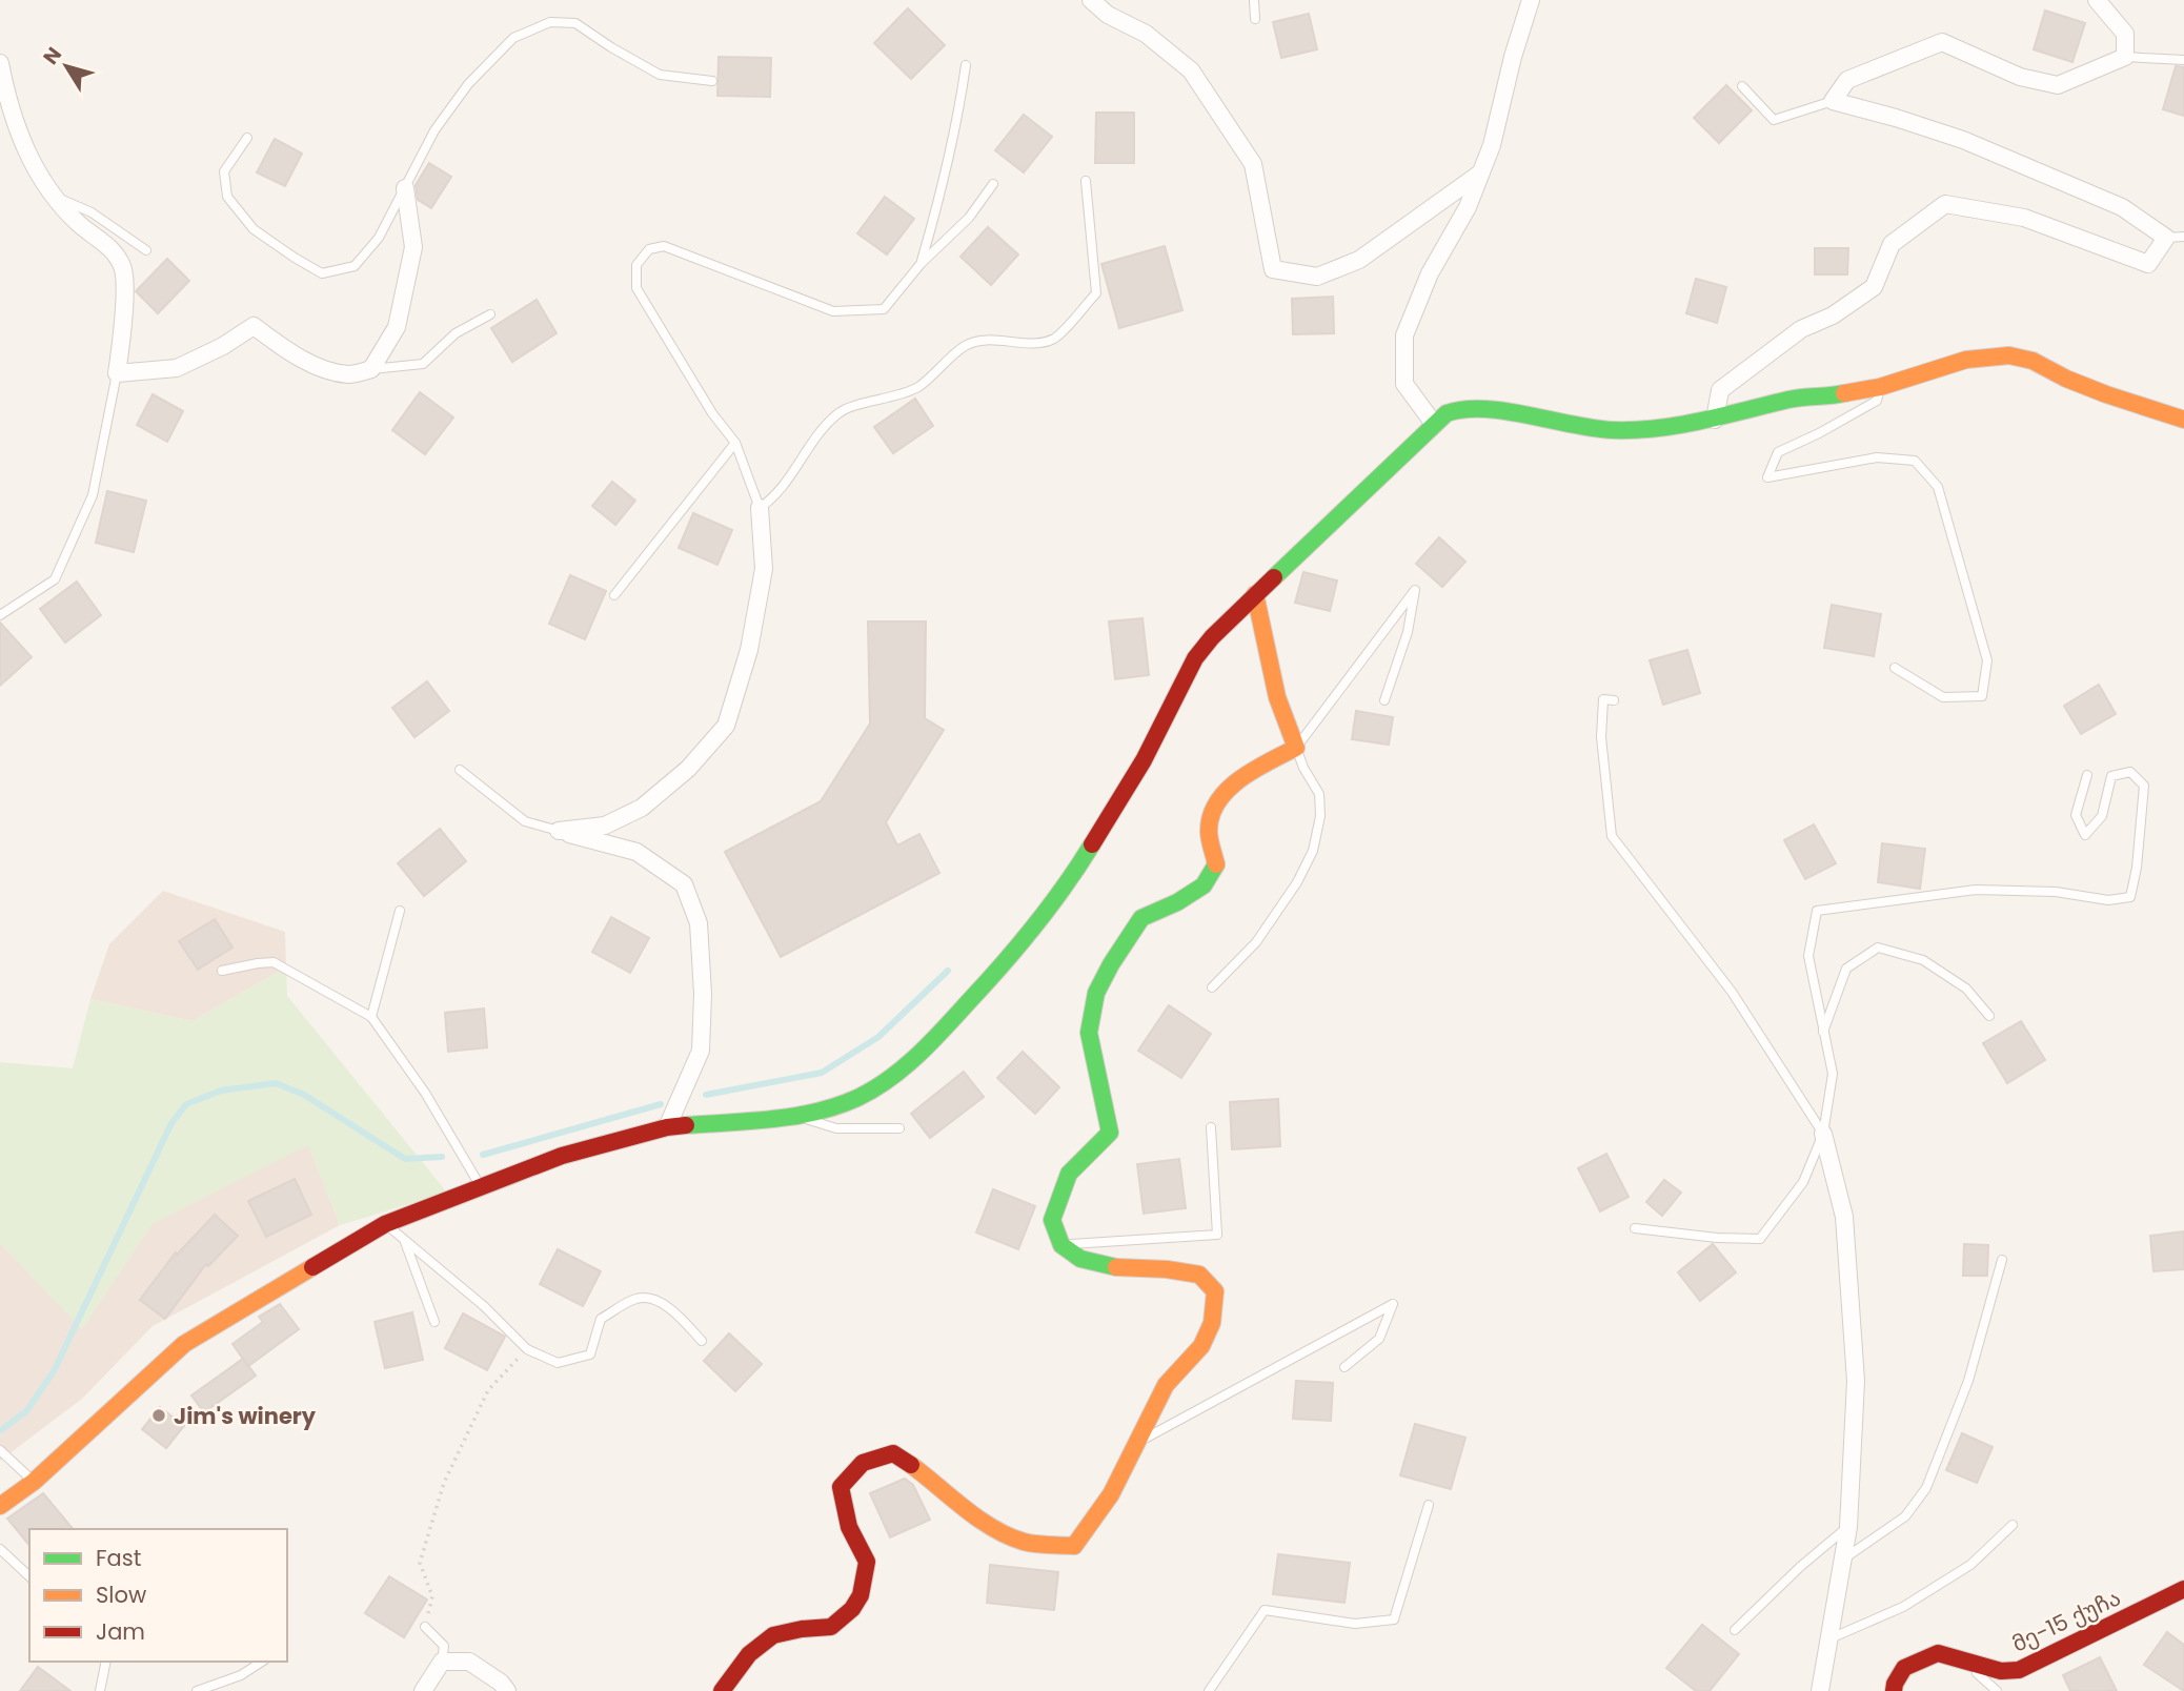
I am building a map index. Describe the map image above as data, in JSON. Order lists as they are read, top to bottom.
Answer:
{
  "streets": {
    "street": ["მე-15 ქუჩა"]
  },
  "places": ["Jim's winery"],
  "legend": ["Fast", "Slow", "Jam"],
  "north": "top left"
}
